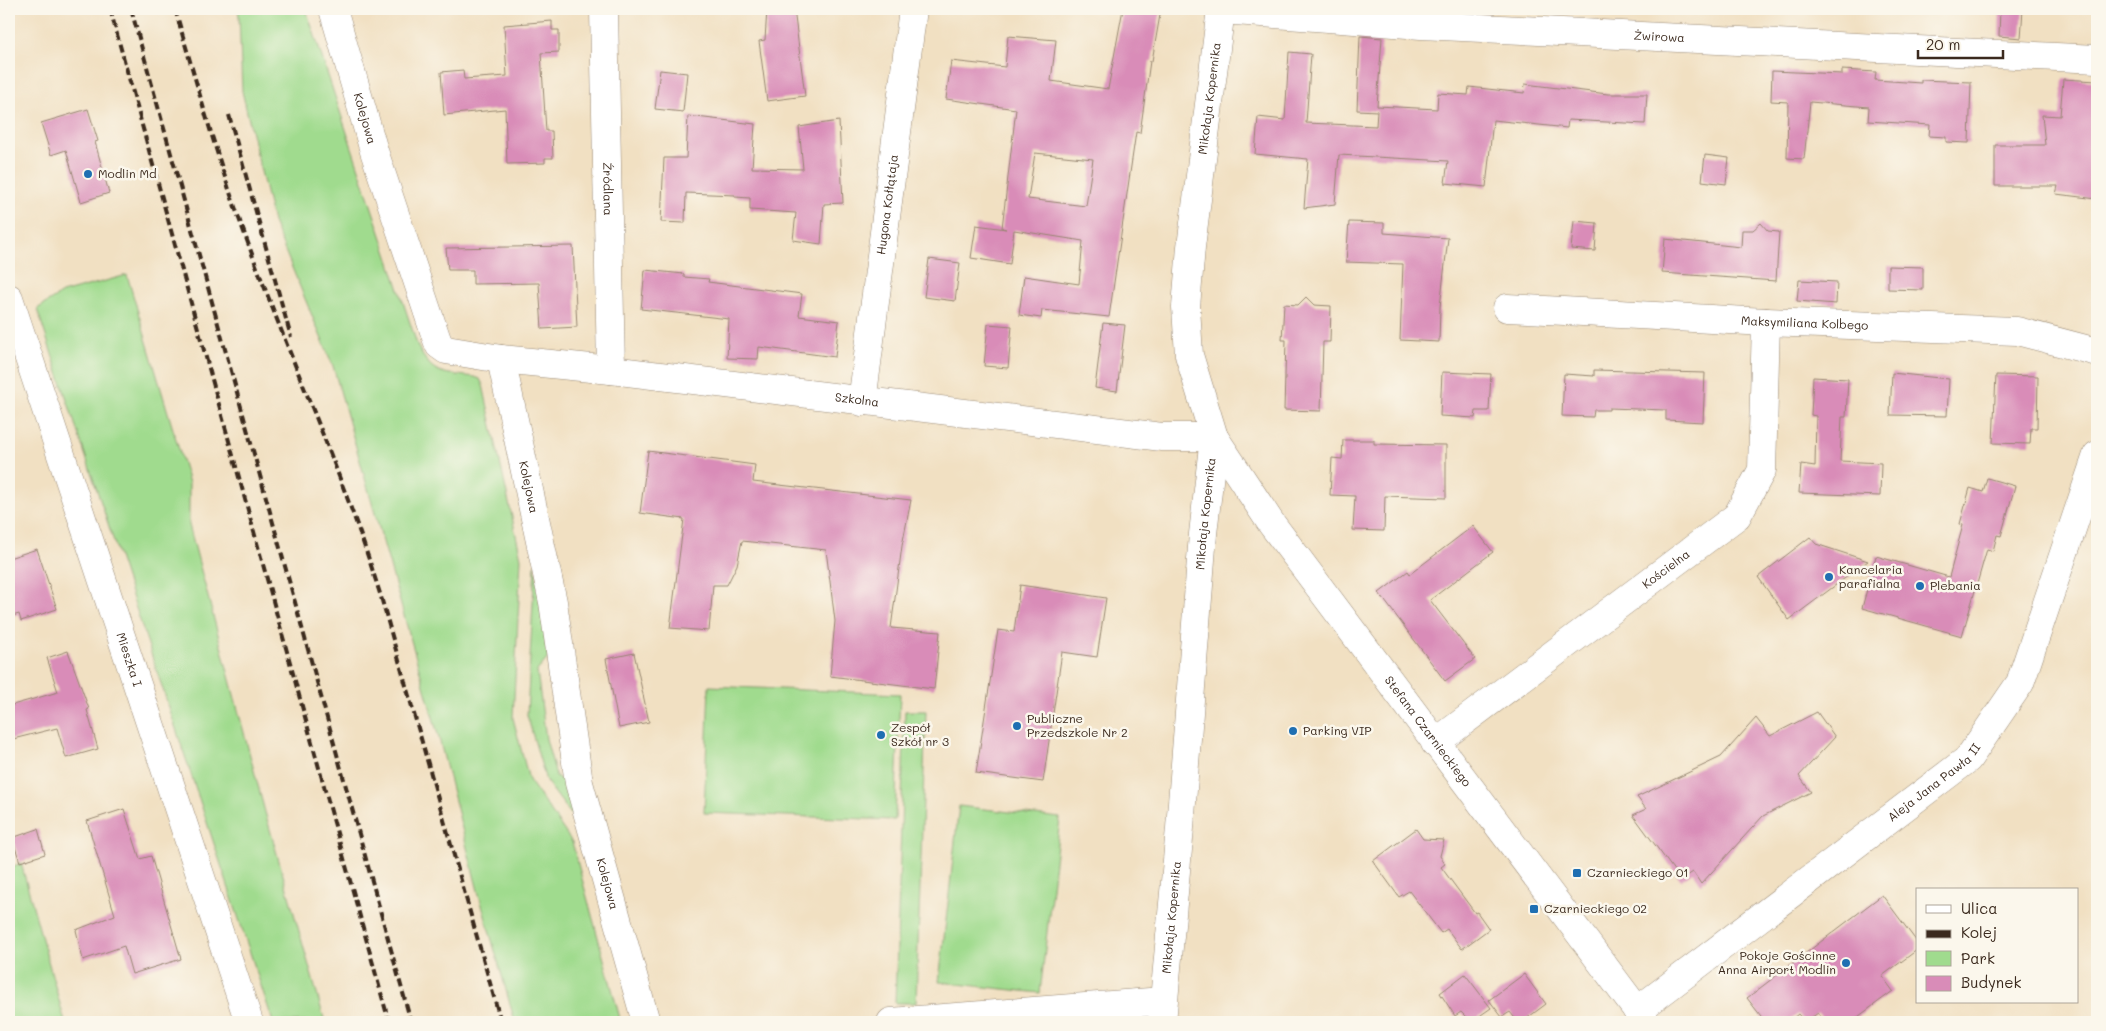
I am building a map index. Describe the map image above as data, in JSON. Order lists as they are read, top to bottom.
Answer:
{
  "streets": {
    "street": [
      "Żwirowa",
      "Mikołaja Kopernika",
      "Kolejowa",
      "Źródlana",
      "Hugona Kołłątaja",
      "Maksymiliana Kolbego",
      "Szkolna",
      "Kościelna",
      "Mieszka I",
      "Stefana Czarnieckiego",
      "Aleja Jana Pawła II"
    ]
  },
  "crossings": [
    ["Żwirowa", "Mikołaja Kopernika"],
    ["Mikołaja Kopernika", "Szkolna"],
    ["Mikołaja Kopernika", "Stefana Czarnieckiego"],
    ["Kolejowa", "Szkolna"],
    ["Źródlana", "Szkolna"],
    ["Hugona Kołłątaja", "Szkolna"],
    ["Maksymiliana Kolbego", "Kościelna"],
    ["Szkolna", "Stefana Czarnieckiego"],
    ["Kościelna", "Stefana Czarnieckiego"],
    ["Stefana Czarnieckiego", "Aleja Jana Pawła II"]
  ],
  "places": {
    "other": [
      "Modlin Md",
      "Kancelaria parafialna",
      "Plebania",
      "Publiczne Przedszkole Nr 2",
      "Parking VIP",
      "Zespół Szkół nr 3",
      "Pokoje Gościnne Anna Airport Modlin"
    ],
    "transit": ["Czarnieckiego 01", "Czarnieckiego 02"]
  },
  "legend": [
    "Ulica",
    "Kolej",
    "Park",
    "Budynek"
  ],
  "scale_bar": "20 m"
}
